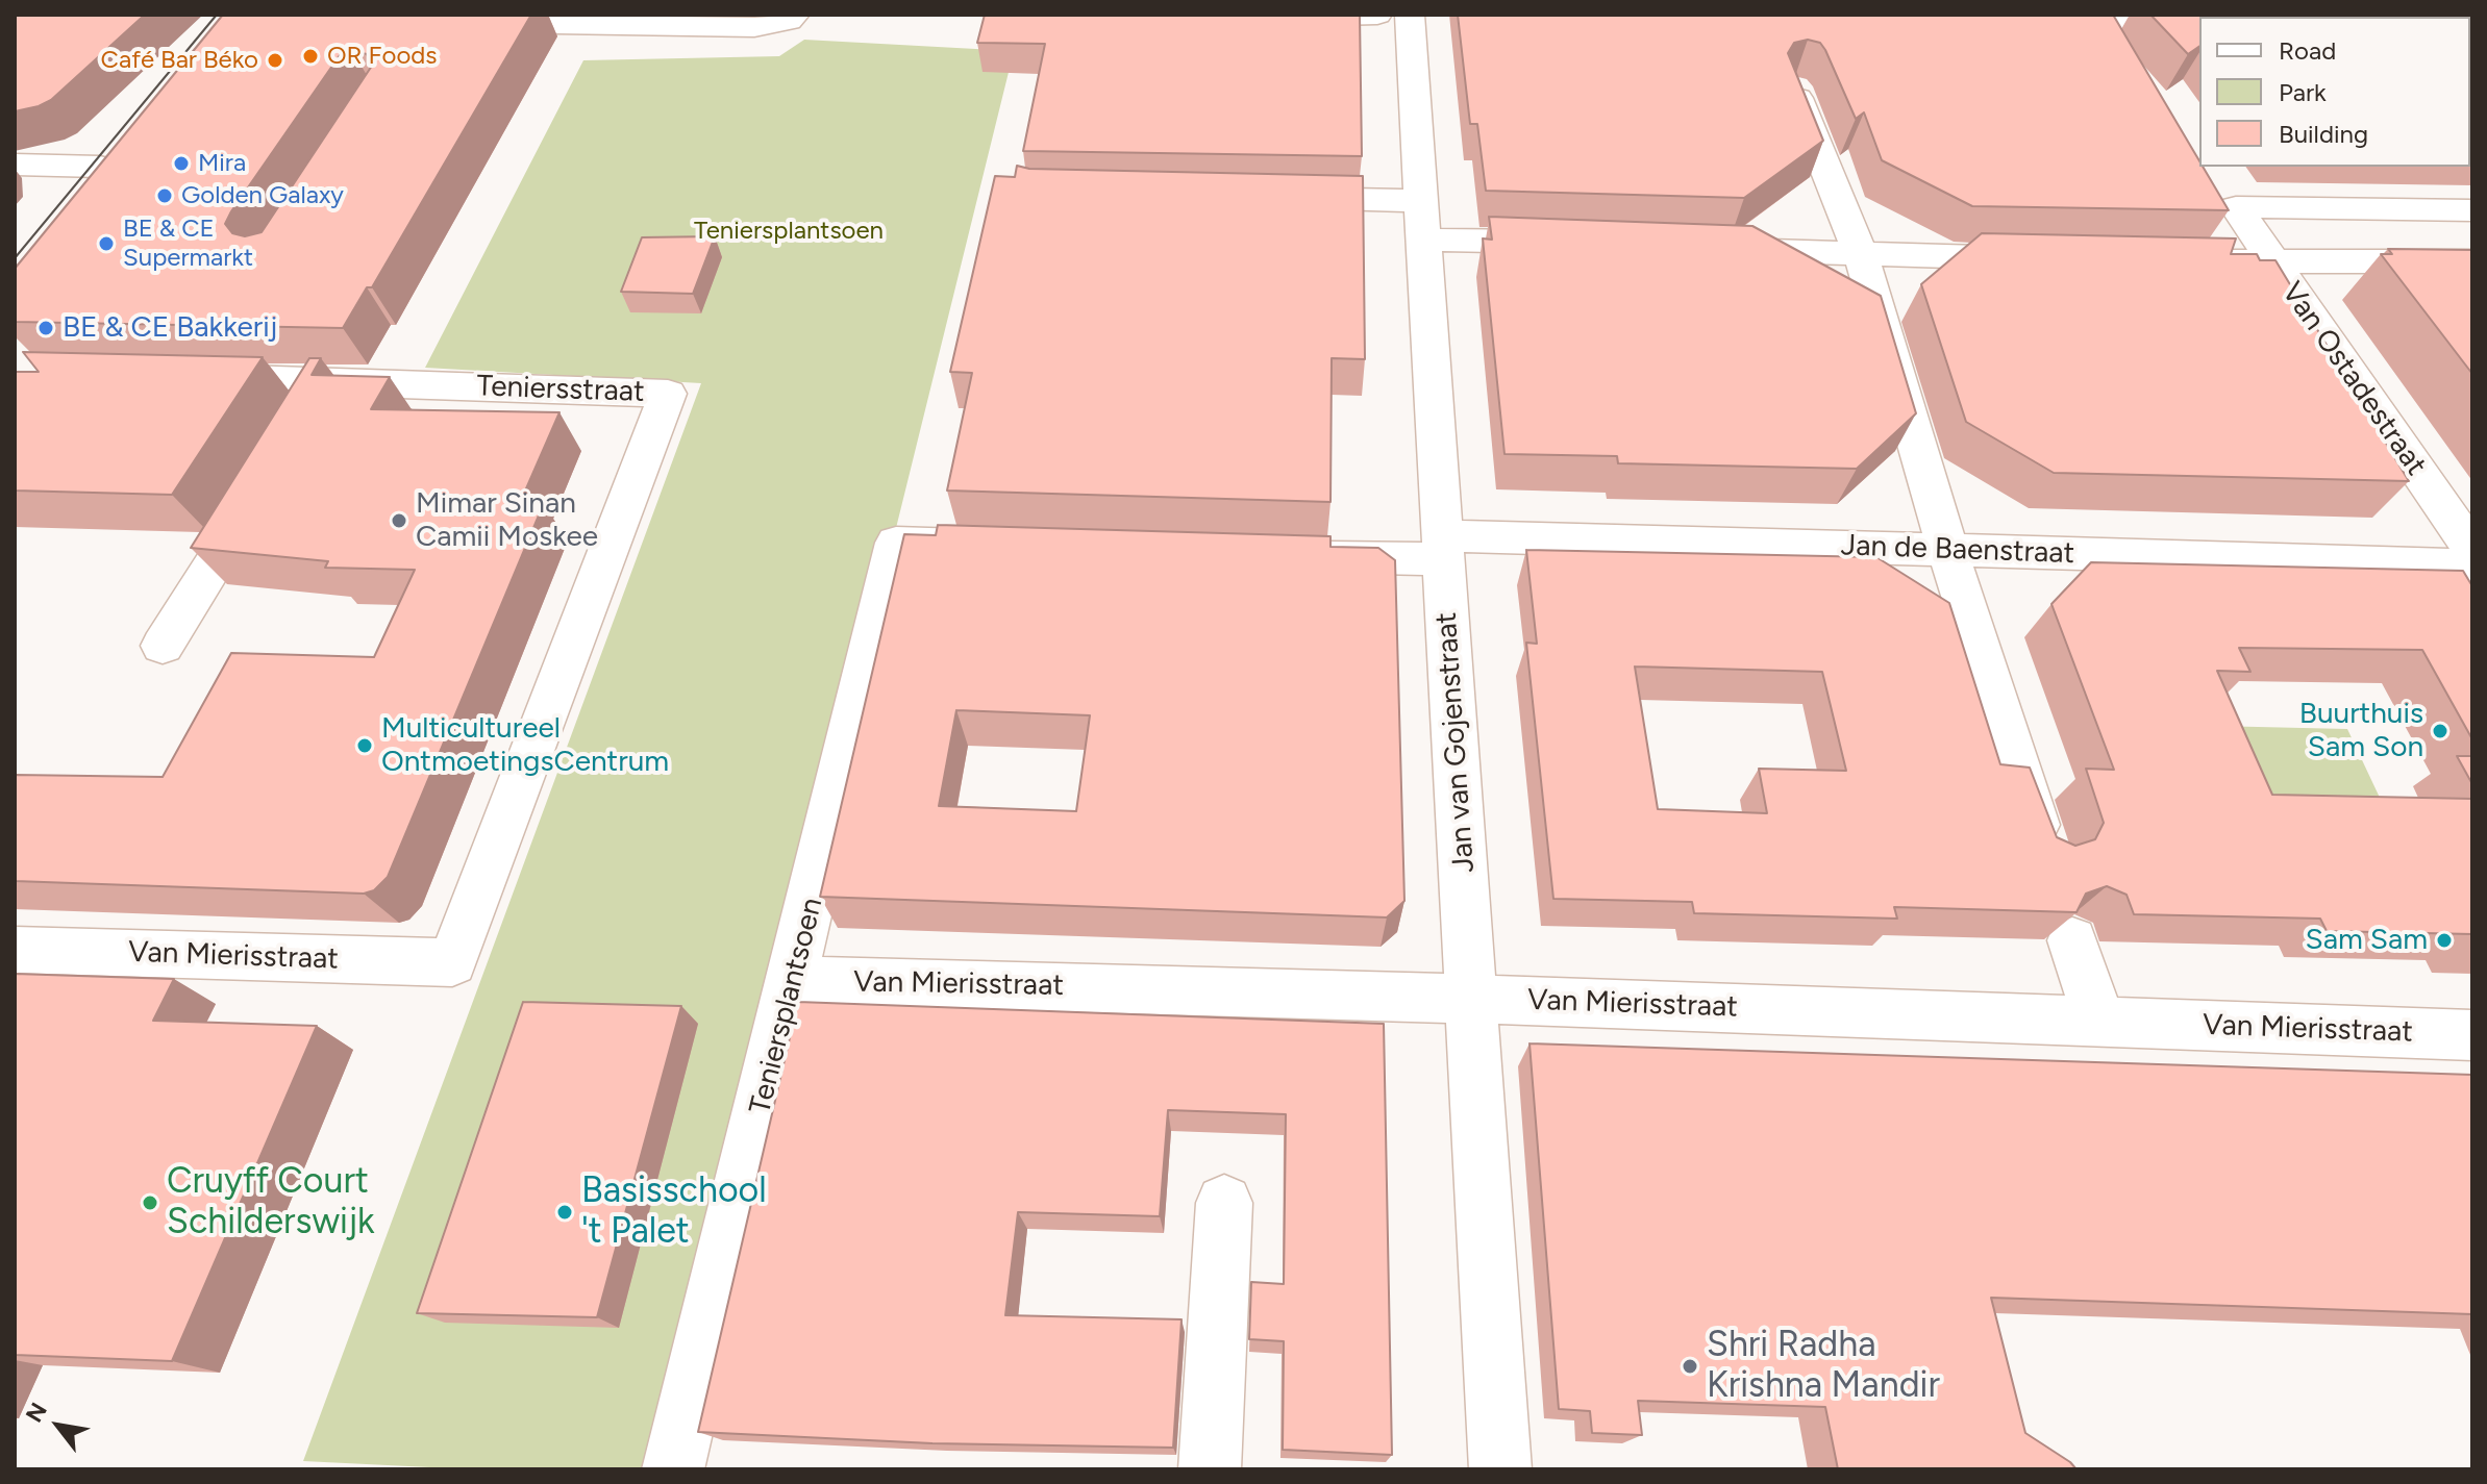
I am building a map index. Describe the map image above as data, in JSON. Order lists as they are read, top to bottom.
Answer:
{
  "streets": {
    "street": [
      "Van Ostadestraat",
      "Teniersstraat",
      "Jan de Baenstraat",
      "Jan van Gojenstraat",
      "Van Mierisstraat",
      "Teniersplantsoen"
    ]
  },
  "crossings": [
    ["Teniersstraat", "Van Mierisstraat"],
    ["Jan de Baenstraat", "Jan van Gojenstraat"],
    ["Jan van Gojenstraat", "Van Mierisstraat"],
    ["Van Mierisstraat", "Teniersplantsoen"]
  ],
  "parks": ["Teniersplantsoen"],
  "places": [
    "OR Foods",
    "Café Bar Béko",
    "Mira",
    "Golden Galaxy",
    "BE & CE Supermarkt",
    "BE & CE Bakkerij",
    "Mimar Sinan Camii Moskee",
    "Buurthuis Sam Son",
    "Multicultureel OntmoetingsCentrum",
    "Sam Sam",
    "Cruyff Court Schilderswijk",
    "Basisschool 't Palet",
    "Shri Radha Krishna Mandir"
  ],
  "legend": ["Road", "Park", "Building"],
  "north": "top left"
}
